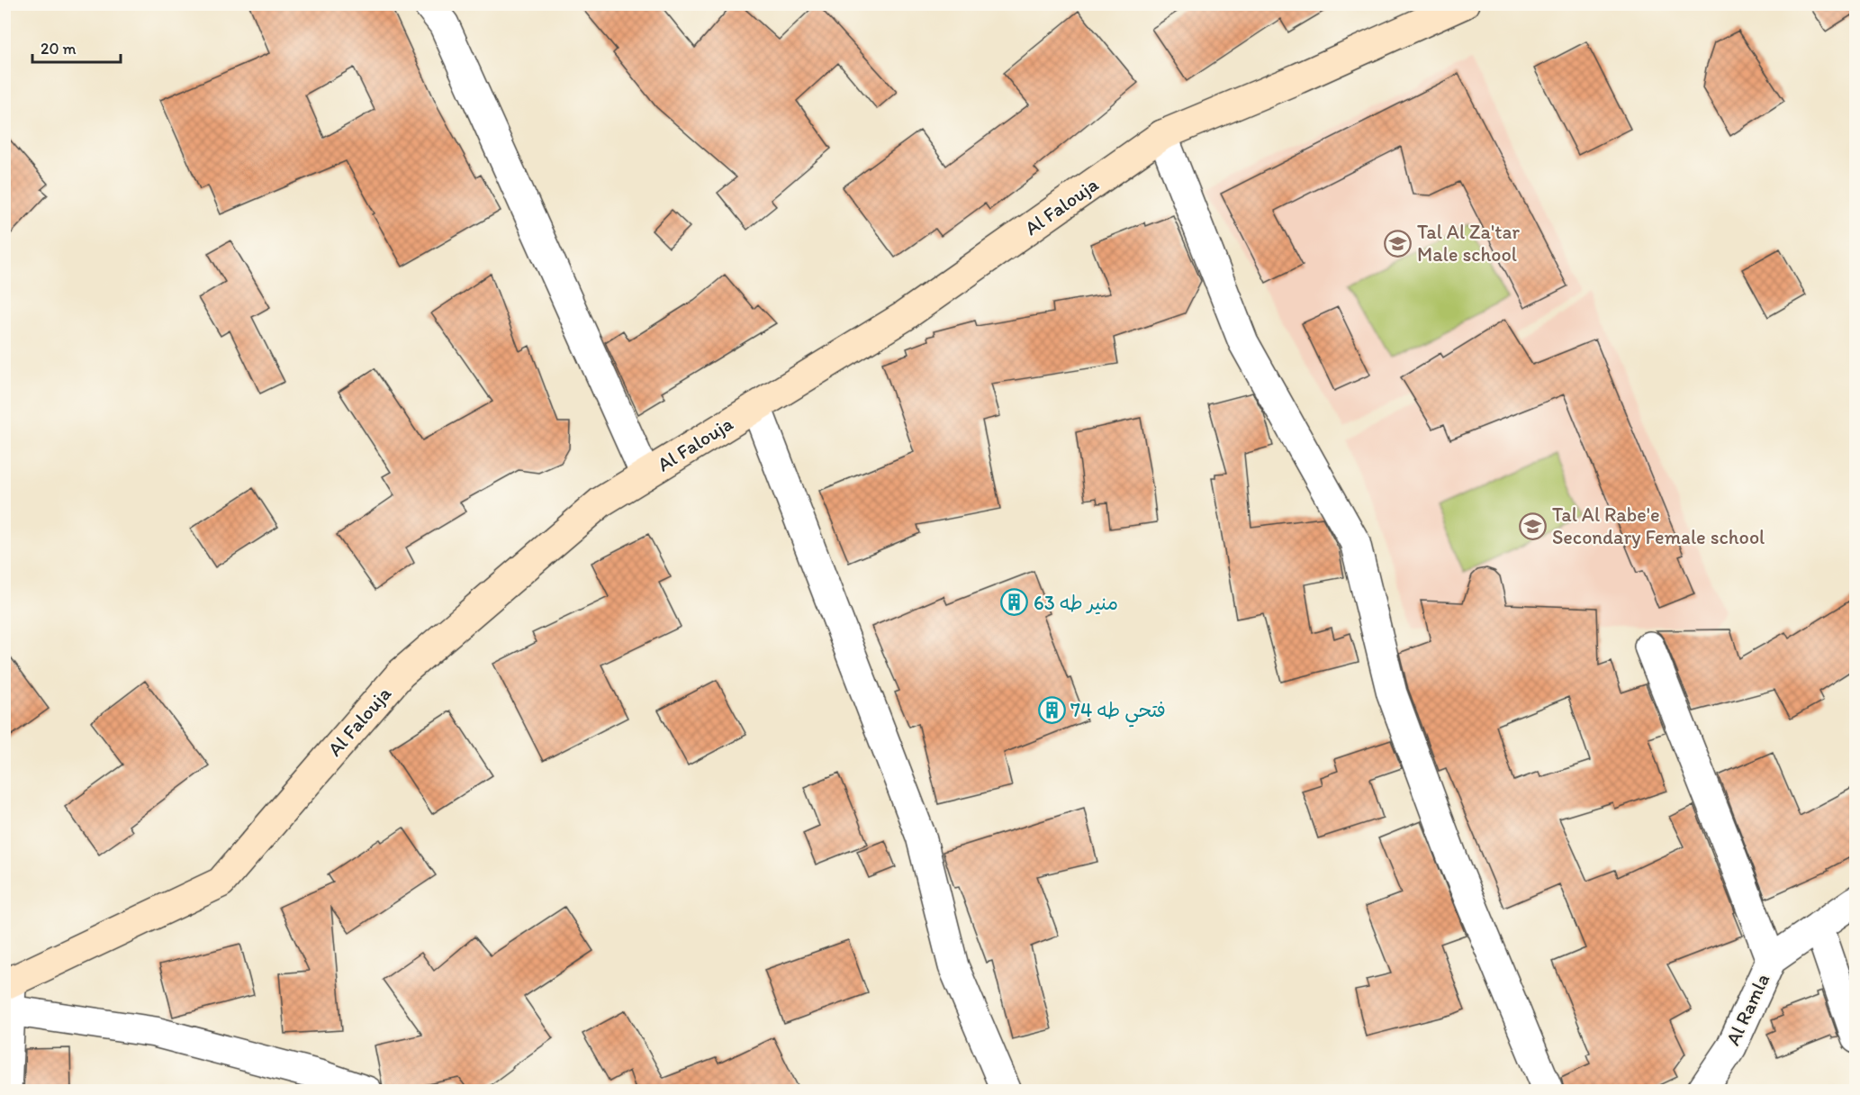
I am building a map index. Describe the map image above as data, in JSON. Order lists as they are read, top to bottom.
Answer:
{
  "streets": {
    "main road": ["Al Falouja"],
    "street": ["Al Ramla"]
  },
  "places": {
    "school or university": ["Tal Al Za'tar Male school", "Tal Al Rabe'e Secondary Female school"],
    "building": ["منير طه 63", "فتحي طه 74"]
  },
  "scale_bar": "20 m"
}
